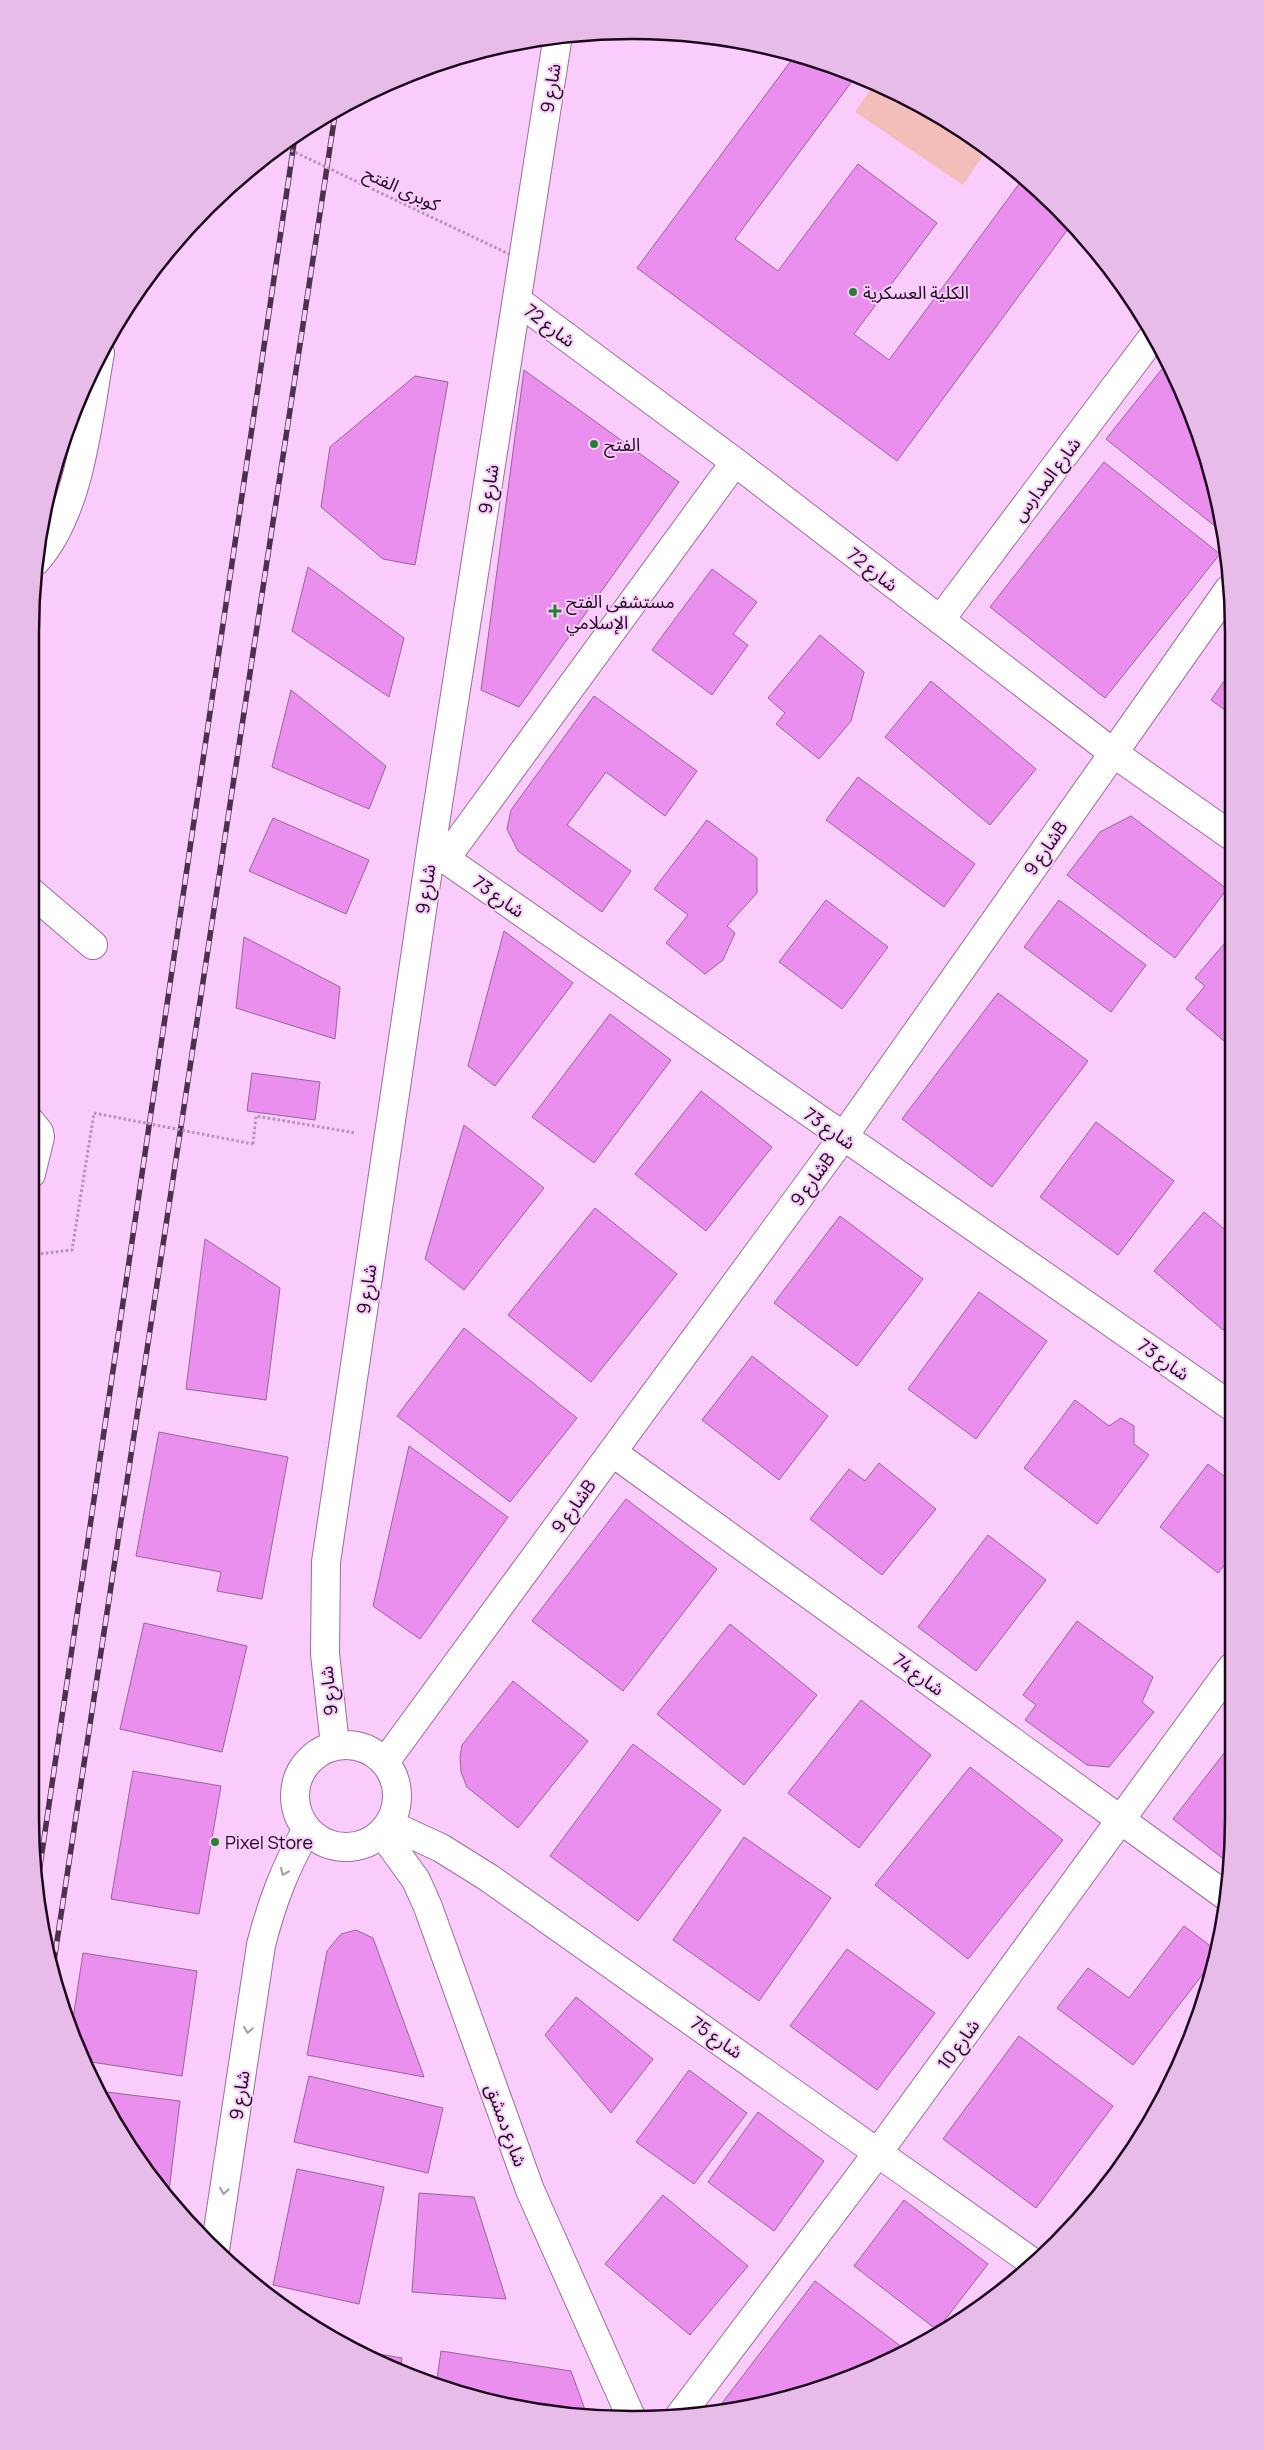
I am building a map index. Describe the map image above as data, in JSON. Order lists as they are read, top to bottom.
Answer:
{
  "streets": {
    "street": [
      "شارع 9",
      "شارع 72",
      "شارع المدارس",
      "شارع 9B",
      "شارع 73",
      "شارع 74",
      "شارع 75",
      "شارع 10",
      "شارع دمشق"
    ],
    "path": ["كوبرى الفتح"]
  },
  "crossings": [
    ["شارع 9", "شارع 72"],
    ["شارع 9", "شارع 9B"],
    ["شارع 9", "شارع 73"],
    ["شارع 9", "شارع 75"],
    ["شارع 9", "شارع دمشق"],
    ["شارع 72", "شارع المدارس"],
    ["شارع 72", "شارع 9B"],
    ["شارع 9B", "شارع 73"],
    ["شارع 9B", "شارع 74"],
    ["شارع 9B", "شارع 75"],
    ["شارع 9B", "شارع دمشق"],
    ["شارع 74", "شارع 10"],
    ["شارع 75", "شارع 10"],
    ["شارع 75", "شارع دمشق"]
  ],
  "places": {
    "other": ["الكلية العسكرية", "الفتح", "Pixel Store"],
    "health": ["مستشفى الفتح الإسلامي"]
  }
}
